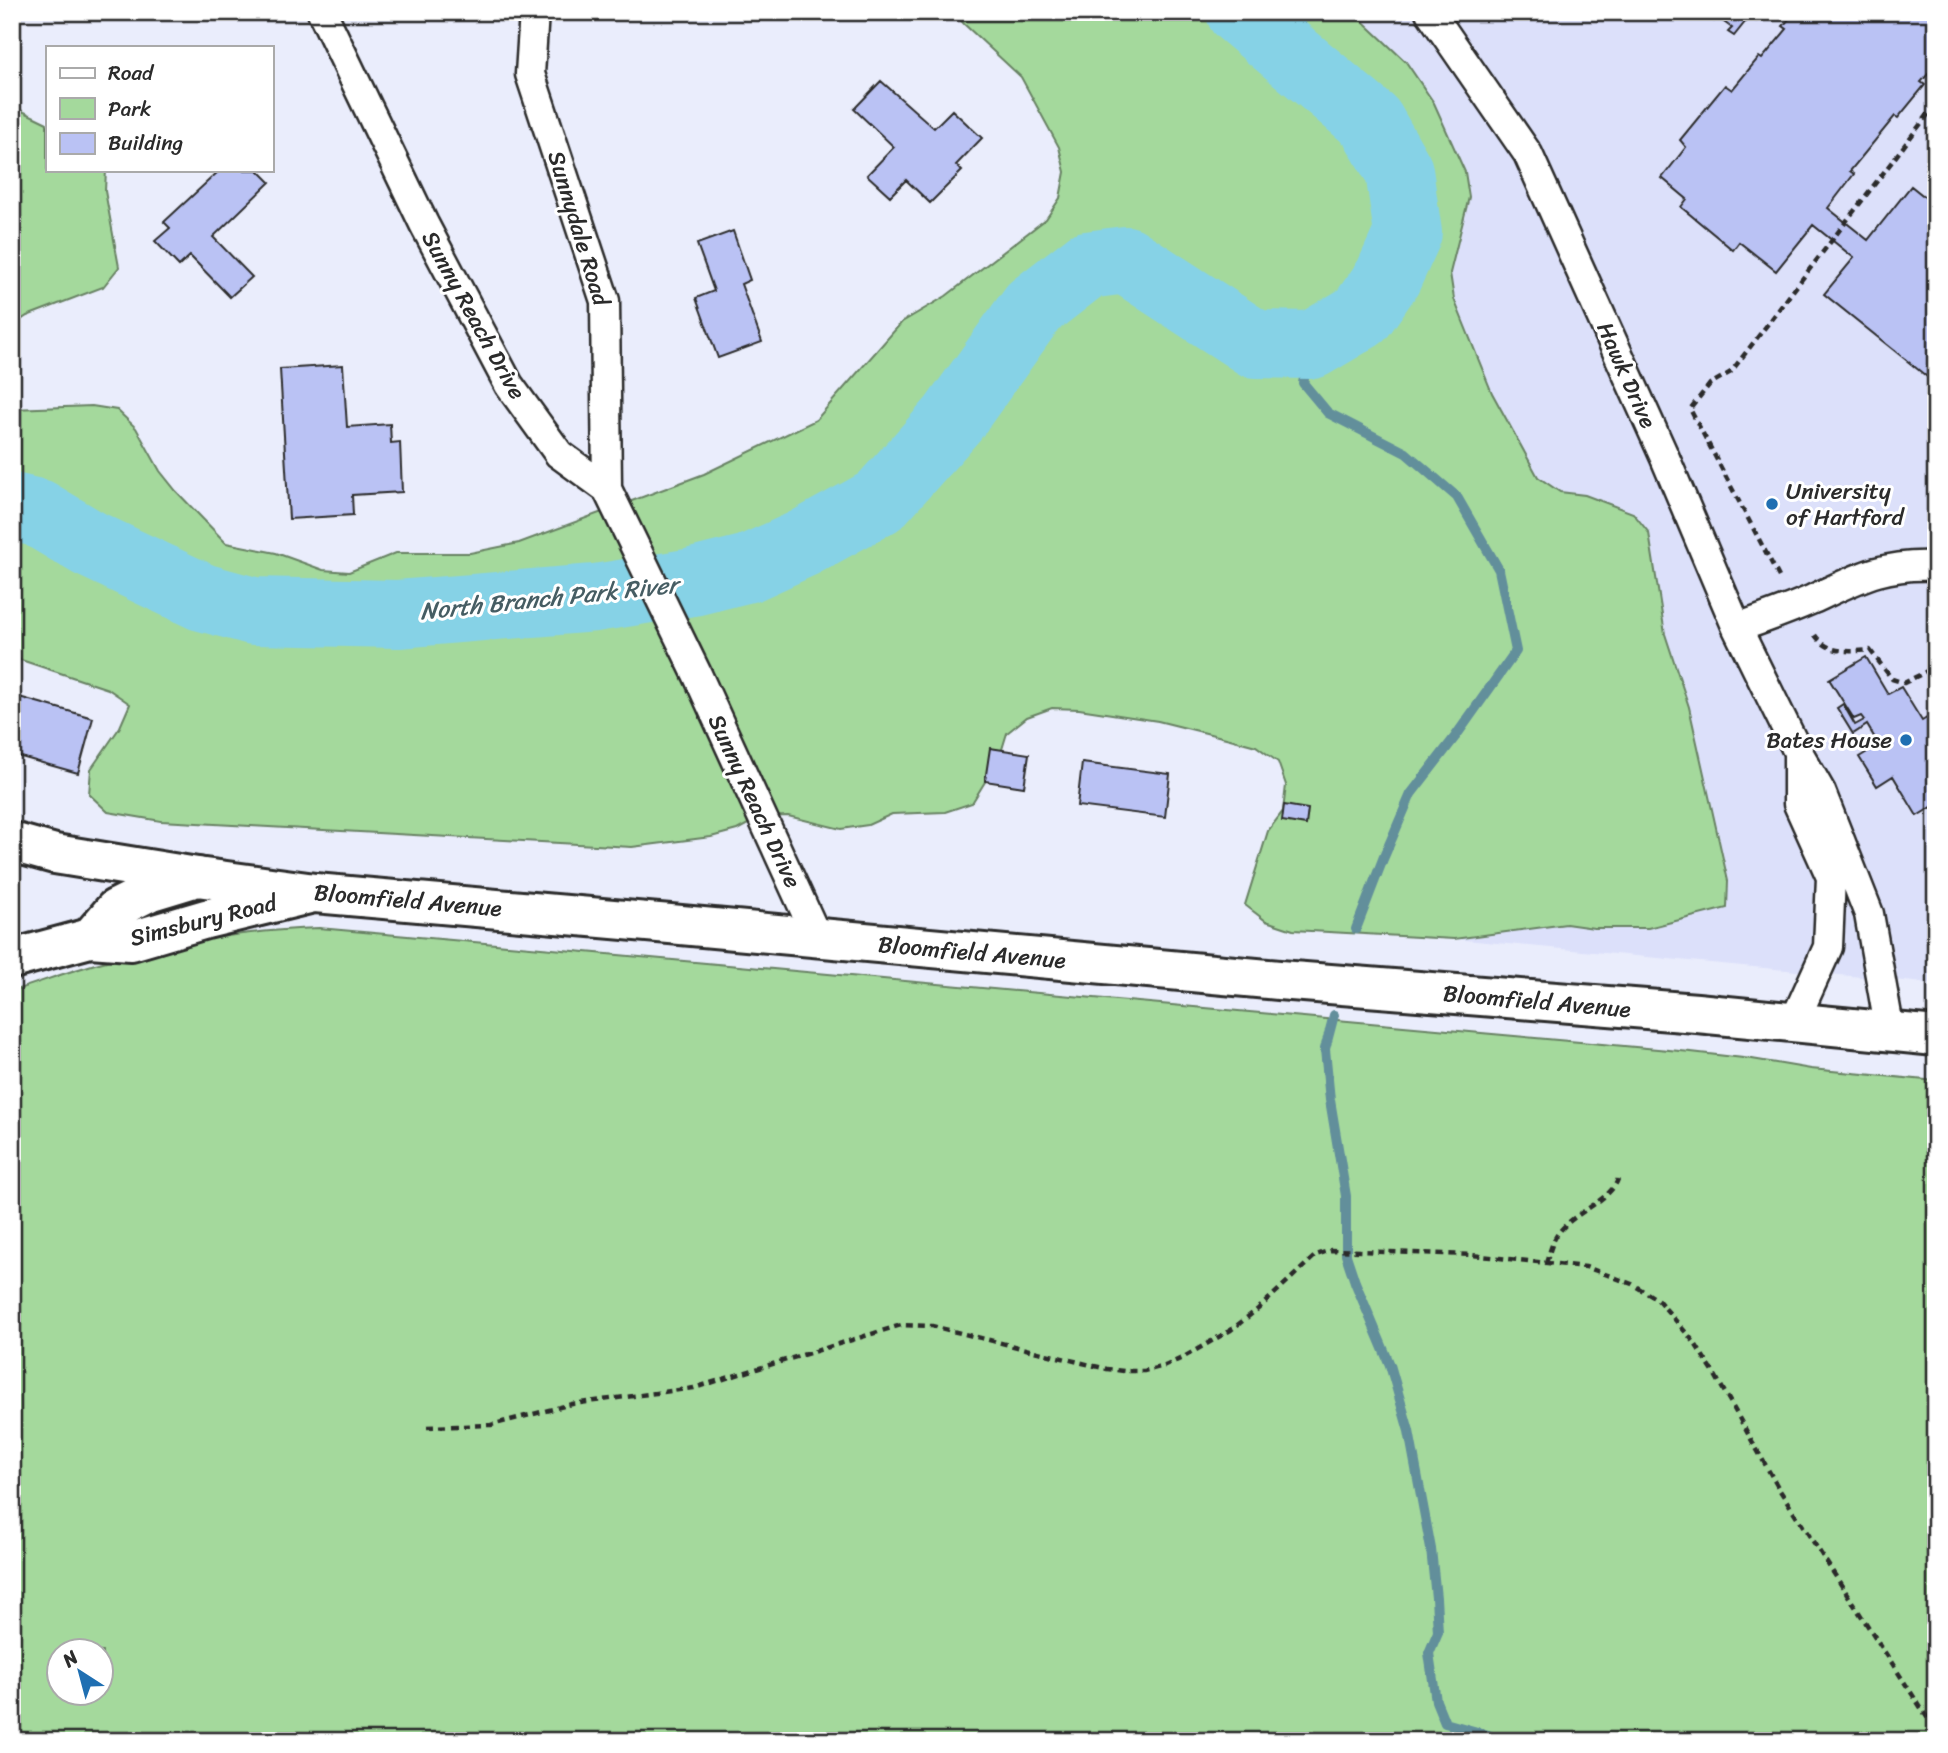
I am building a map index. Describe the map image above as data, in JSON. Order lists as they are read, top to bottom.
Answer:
{
  "streets": {
    "main road": ["Bloomfield Avenue", "Simsbury Road"],
    "street": ["Sunnydale Road", "Sunny Reach Drive", "Hawk Drive"]
  },
  "crossings": [
    ["Sunnydale Road", "Sunny Reach Drive"],
    ["Sunny Reach Drive", "Bloomfield Avenue"],
    ["Hawk Drive", "Bloomfield Avenue"],
    ["Bloomfield Avenue", "Simsbury Road"]
  ],
  "water": ["North Branch Park River"],
  "places": ["University of Hartford", "Bates House"],
  "legend": ["Road", "Park", "Building"],
  "north": "top left"
}
